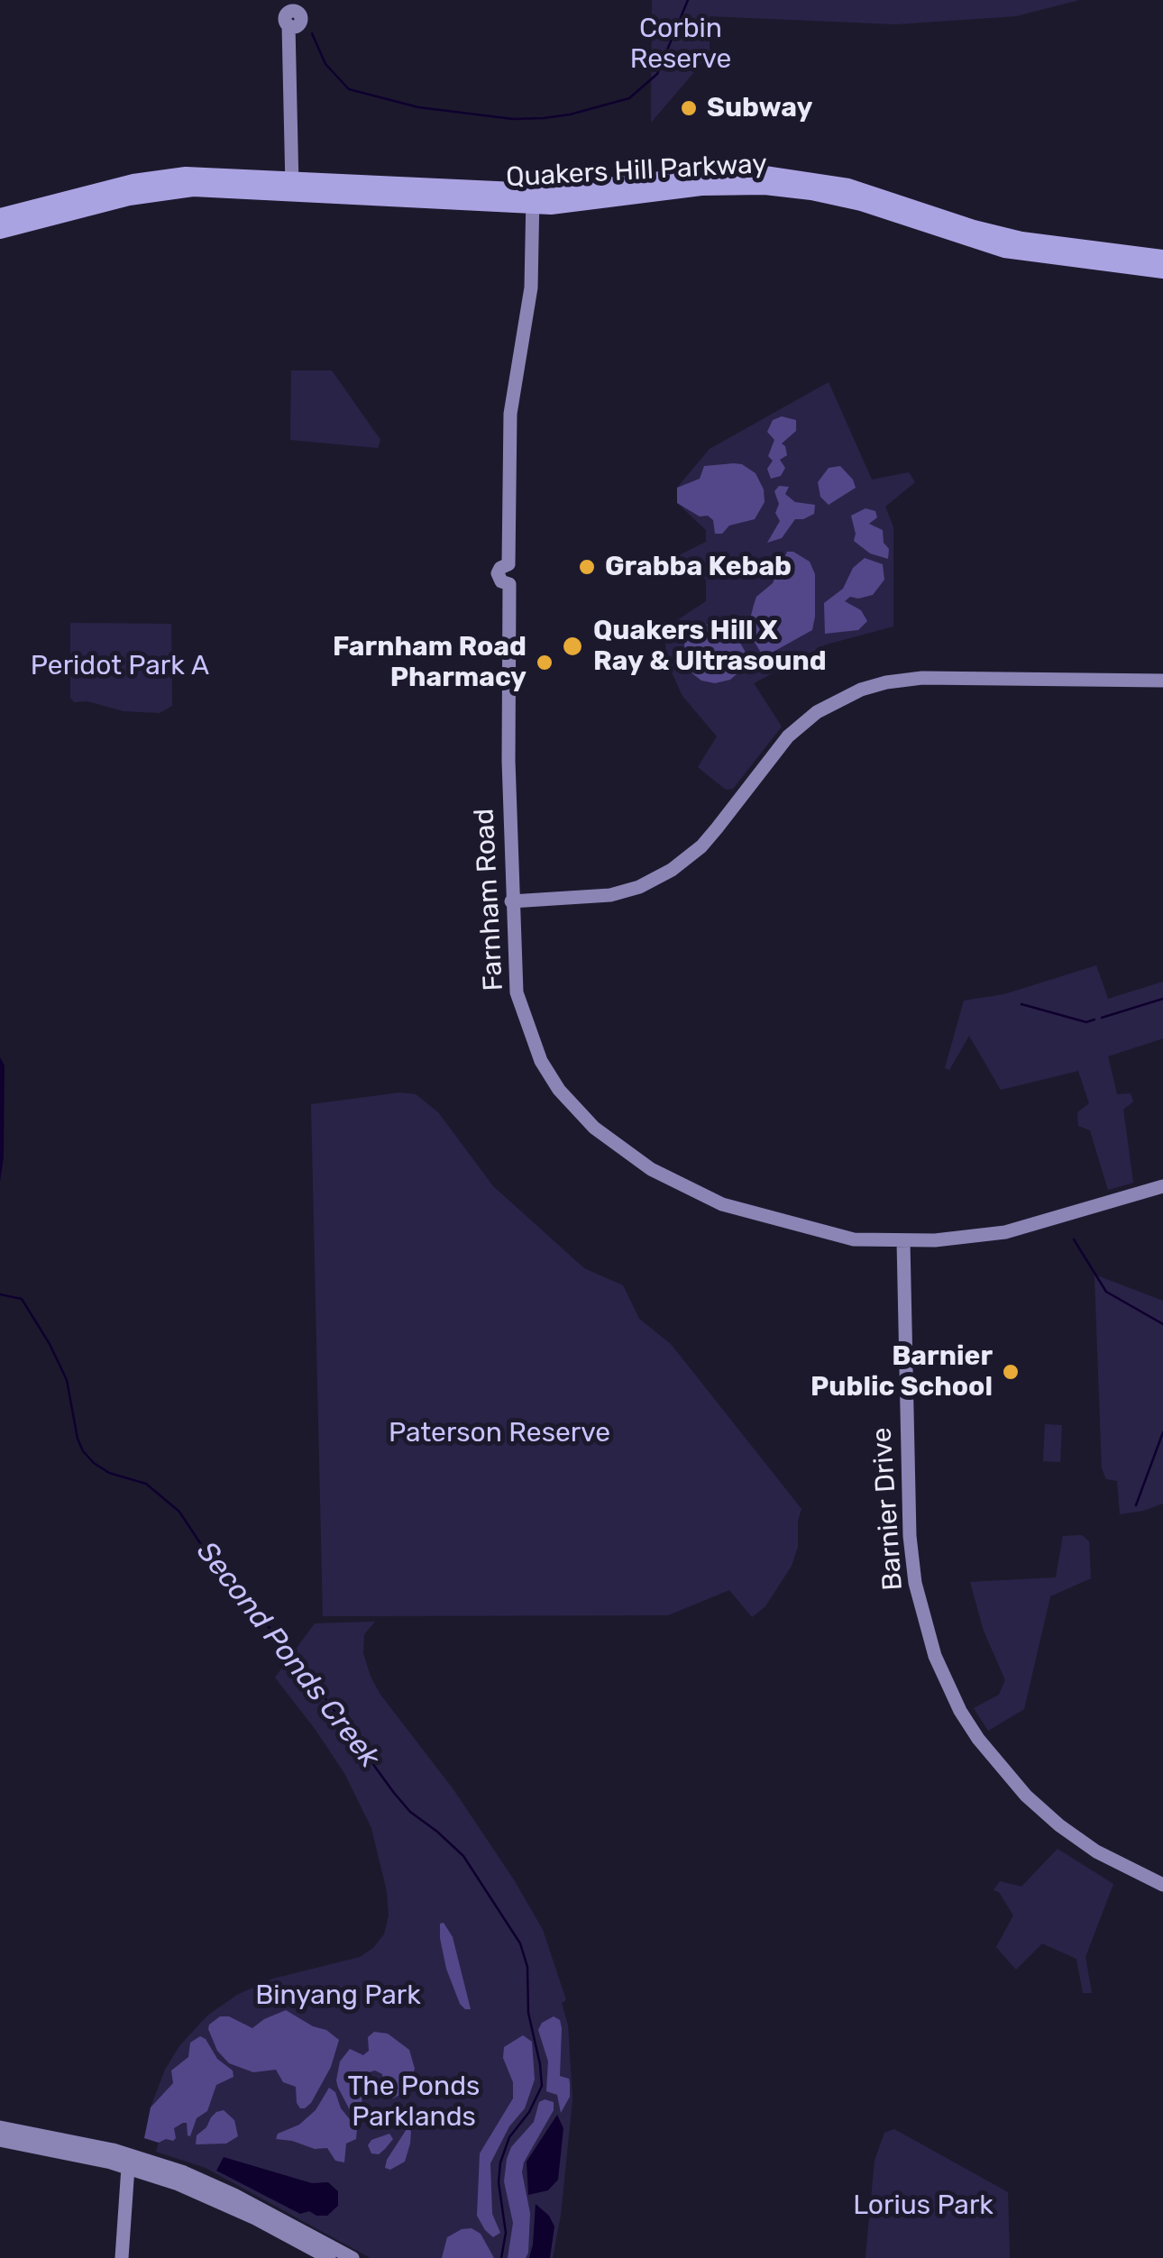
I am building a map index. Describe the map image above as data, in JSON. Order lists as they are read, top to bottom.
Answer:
{
  "streets": {
    "main road": ["Quakers Hill Parkway"],
    "street": ["Farnham Road", "Barnier Drive"]
  },
  "crossings": [
    ["Quakers Hill Parkway", "Farnham Road"],
    ["Farnham Road", "Barnier Drive"]
  ],
  "water": ["Second Ponds Creek"],
  "parks": [
    "Corbin Reserve",
    "Peridot Park A",
    "Paterson Reserve",
    "Binyang Park",
    "The Ponds Parklands",
    "Lorius Park"
  ],
  "places": [
    "Subway",
    "Grabba Kebab",
    "Quakers Hill X Ray & Ultrasound",
    "Farnham Road Pharmacy",
    "Barnier Public School"
  ]
}
